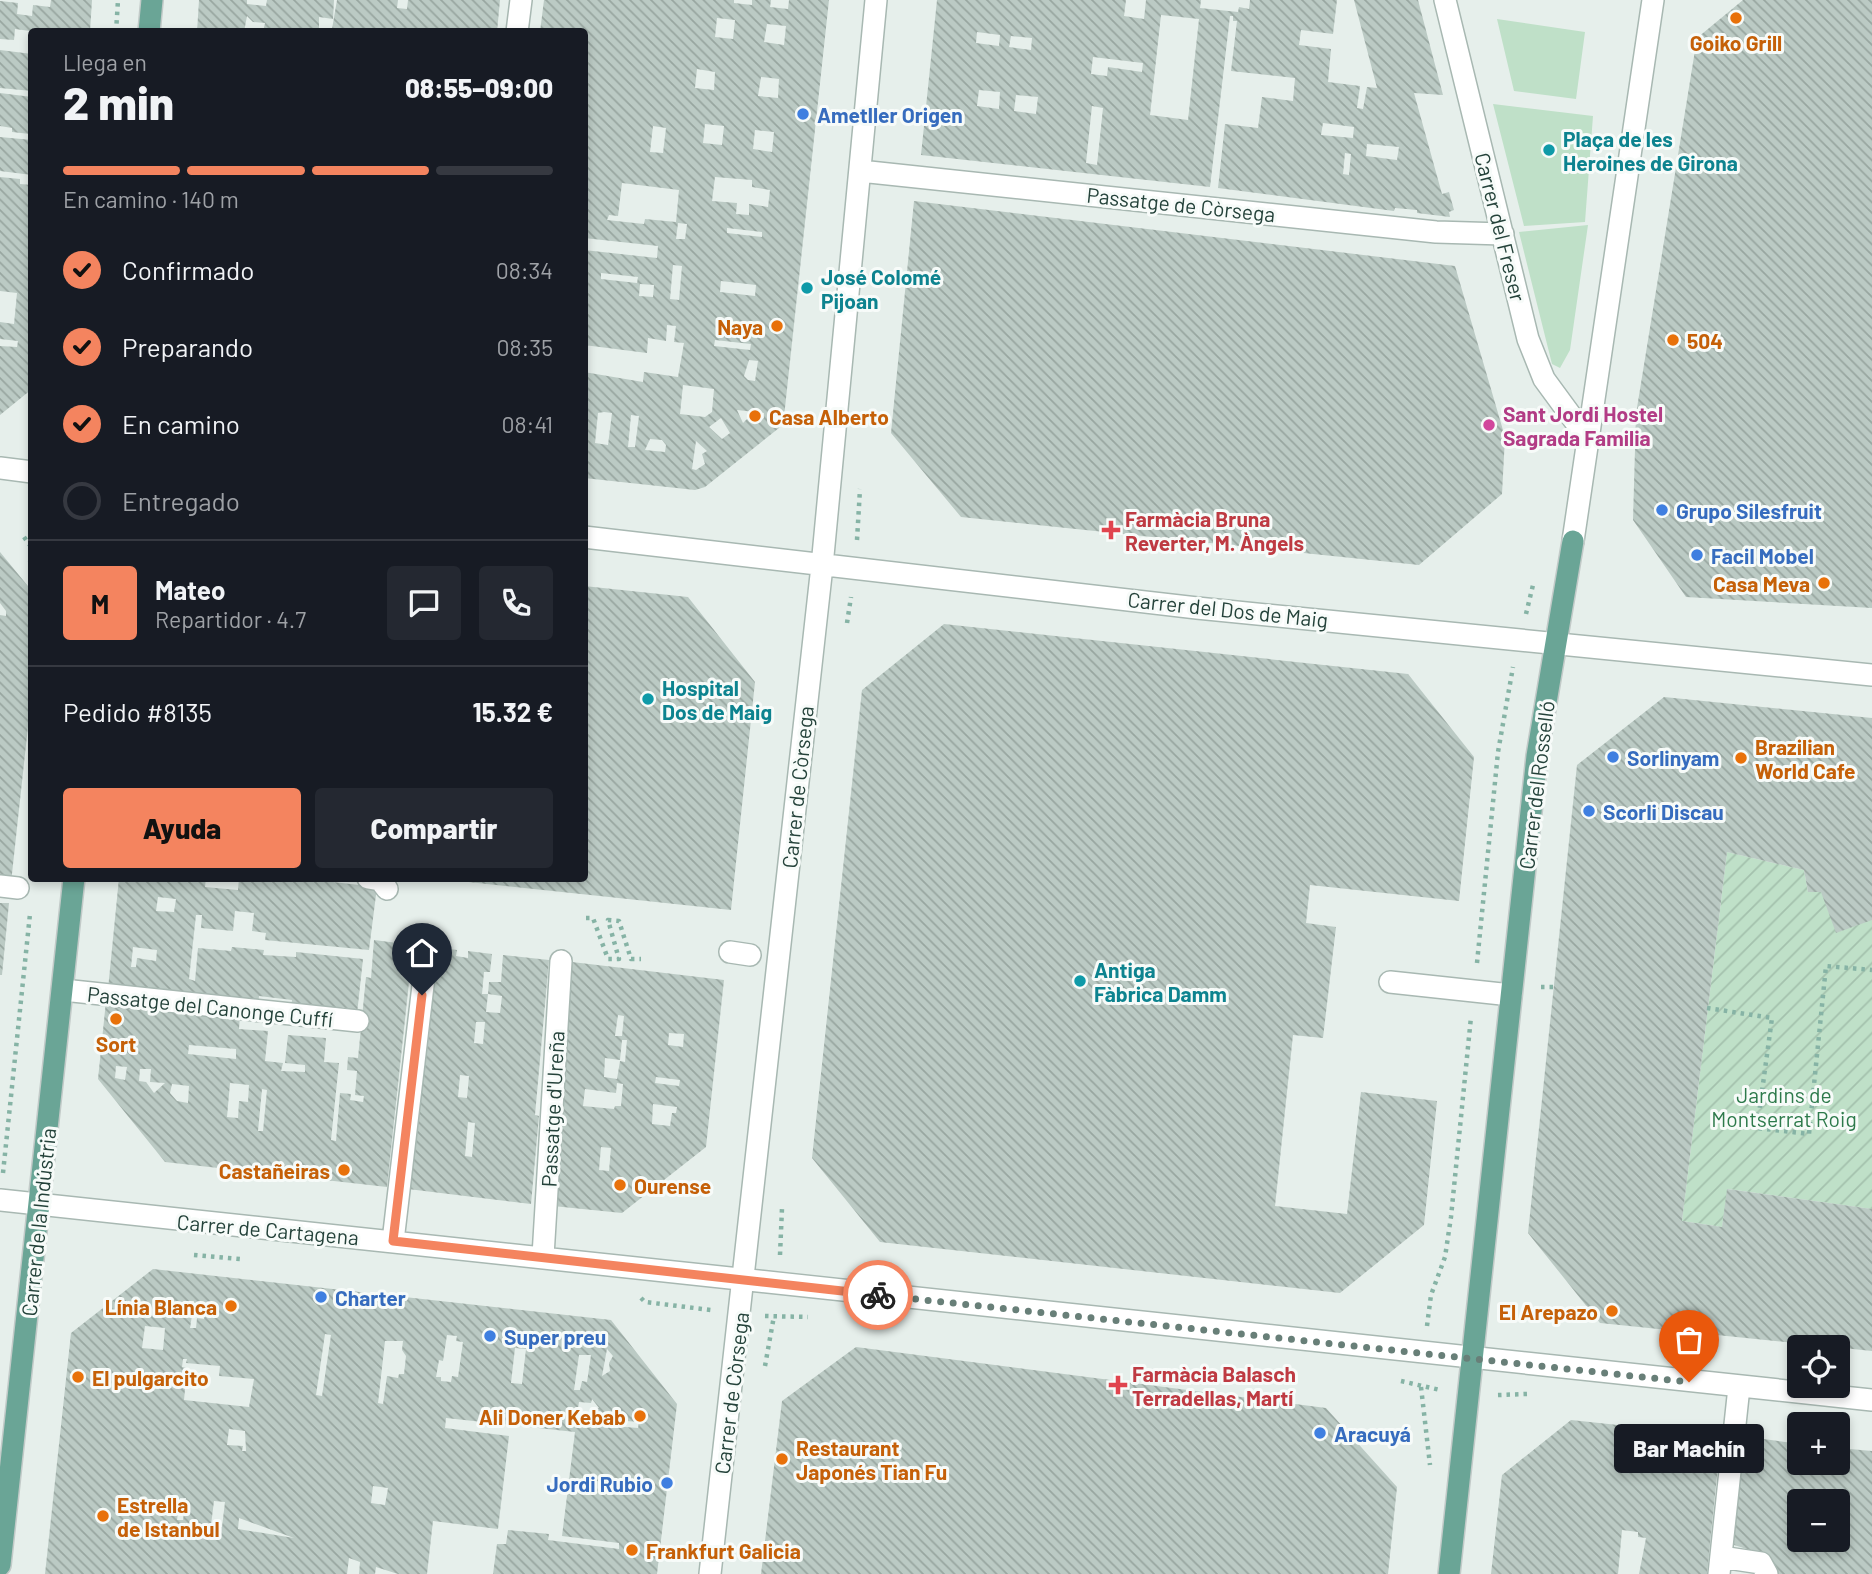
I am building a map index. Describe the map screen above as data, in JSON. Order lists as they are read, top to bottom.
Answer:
{
  "streets": {
    "main road": ["Carrer del Rosselló", "Carrer de la Indústria"],
    "street": [
      "Passatge de Còrsega",
      "Carrer del Freser",
      "Carrer del Dos de Maig",
      "Carrer de Còrsega",
      "Passatge del Canonge Cuffí",
      "Passatge d'Ureña",
      "Carrer de Cartagena"
    ]
  },
  "crossings": [
    ["Passatge de Còrsega", "Carrer del Freser"],
    ["Passatge de Còrsega", "Carrer de Còrsega"],
    ["Carrer del Freser", "Carrer del Rosselló"],
    ["Carrer del Dos de Maig", "Carrer del Rosselló"],
    ["Carrer del Dos de Maig", "Carrer de Còrsega"],
    ["Carrer del Rosselló", "Carrer de Cartagena"],
    ["Carrer de Còrsega", "Carrer de Cartagena"],
    ["Passatge del Canonge Cuffí", "Carrer de la Indústria"],
    ["Passatge d'Ureña", "Carrer de Cartagena"],
    ["Carrer de la Indústria", "Carrer de Cartagena"]
  ],
  "parks": ["Jardins de Montserrat Roig"],
  "places": {
    "other": [
      "Goiko Grill",
      "Ametller Origen",
      "Plaça de les Heroines de Girona",
      "José Colomé Pijoan",
      "Naya",
      "504",
      "Casa Alberto",
      "Sant Jordi Hostel Sagrada Familia",
      "Grupo Silesfruit",
      "Facil Mobel",
      "Casa Meva",
      "Hospital Dos de Maig",
      "Sorlinyam",
      "Brazilian World Cafe",
      "Scorli Discau",
      "Antiga Fàbrica Damm",
      "Sort",
      "Castañeiras",
      "Ourense",
      "Charter",
      "Línia Blanca",
      "El Arepazo",
      "Super preu",
      "El pulgarcito",
      "Bar Machín",
      "Ali Doner Kebab",
      "Aracuyá",
      "Restaurant Japonés Tian Fu",
      "Jordi Rubio",
      "Estrella de Istanbul",
      "Frankfurt Galicia"
    ],
    "health": ["Farmàcia Bruna Reverter, M. Àngels", "Farmàcia Balasch Terradellas, Martí"]
  },
  "page": {
    "heading": ["2 min", "Llega en", "08:55–09:00"],
    "panel": [
      "Mateo",
      "Repartidor · 4.7",
      "Pedido #8135",
      "15.32 €"
    ],
    "bar": "En camino · 140 m",
    "list": [
      ["Confirmado", "08:34"],
      ["Preparando", "08:35"],
      ["En camino", "08:41"],
      "Entregado"
    ],
    "round": "M",
    "buttons": ["Ayuda", "Compartir"],
    "map_buttons": ["+", "−"],
    "bubble": "Bar Machín"
  }
}
